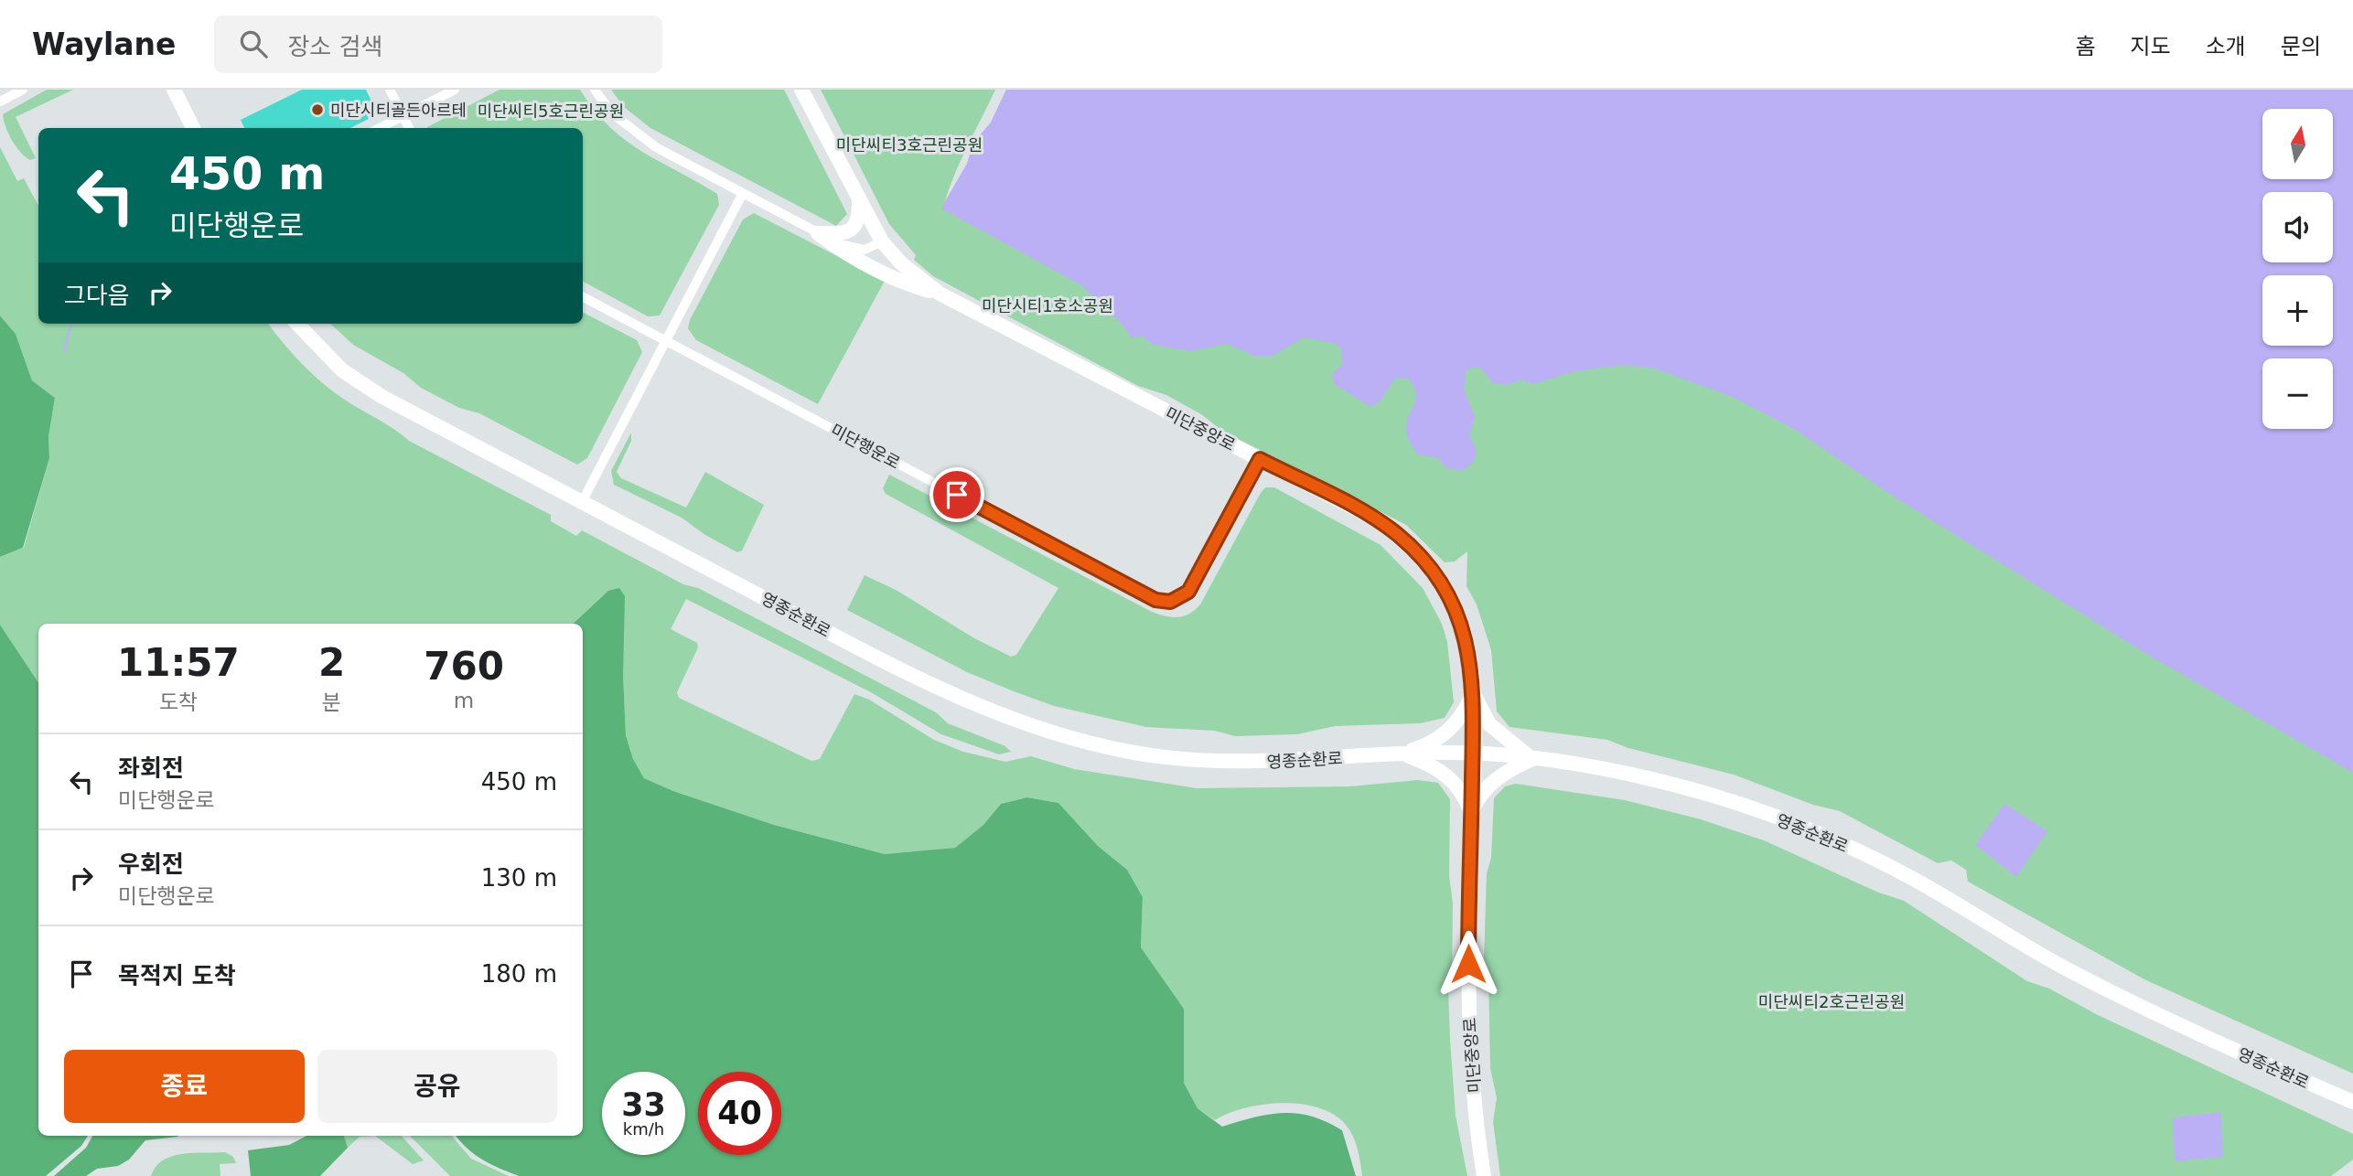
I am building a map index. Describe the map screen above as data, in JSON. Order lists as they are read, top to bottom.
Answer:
{
  "streets": {
    "main road": ["미단중앙로", "영종순환로"],
    "street": ["미단행운로"]
  },
  "crossings": [
    ["미단중앙로", "미단행운로"],
    ["미단중앙로", "영종순환로"]
  ],
  "parks": [
    "미단씨티5호근린공원",
    "미단씨티3호근린공원",
    "미단시티1호소공원",
    "미단씨티2호근린공원"
  ],
  "places": ["미단시티골든아르테"],
  "north": "top",
  "page": {
    "header": "Waylane",
    "search": "장소 검색",
    "nav": [
      "홈",
      "지도",
      "소개",
      "문의"
    ],
    "map_buttons": ["+", "−"],
    "turn": ["450 m", "미단행운로"],
    "then": "그다음",
    "eta": [
      "11:57",
      "도착",
      "2",
      "분",
      "760",
      "m"
    ],
    "list": [
      {
        "name": "좌회전",
        "note": "미단행운로",
        "value": "450 m"
      },
      {
        "name": "우회전",
        "note": "미단행운로",
        "value": "130 m"
      },
      {
        "name": "목적지 도착",
        "value": "180 m"
      }
    ],
    "buttons": ["종료", "공유"],
    "speed": "33 km/h",
    "limit": "40"
  }
}
